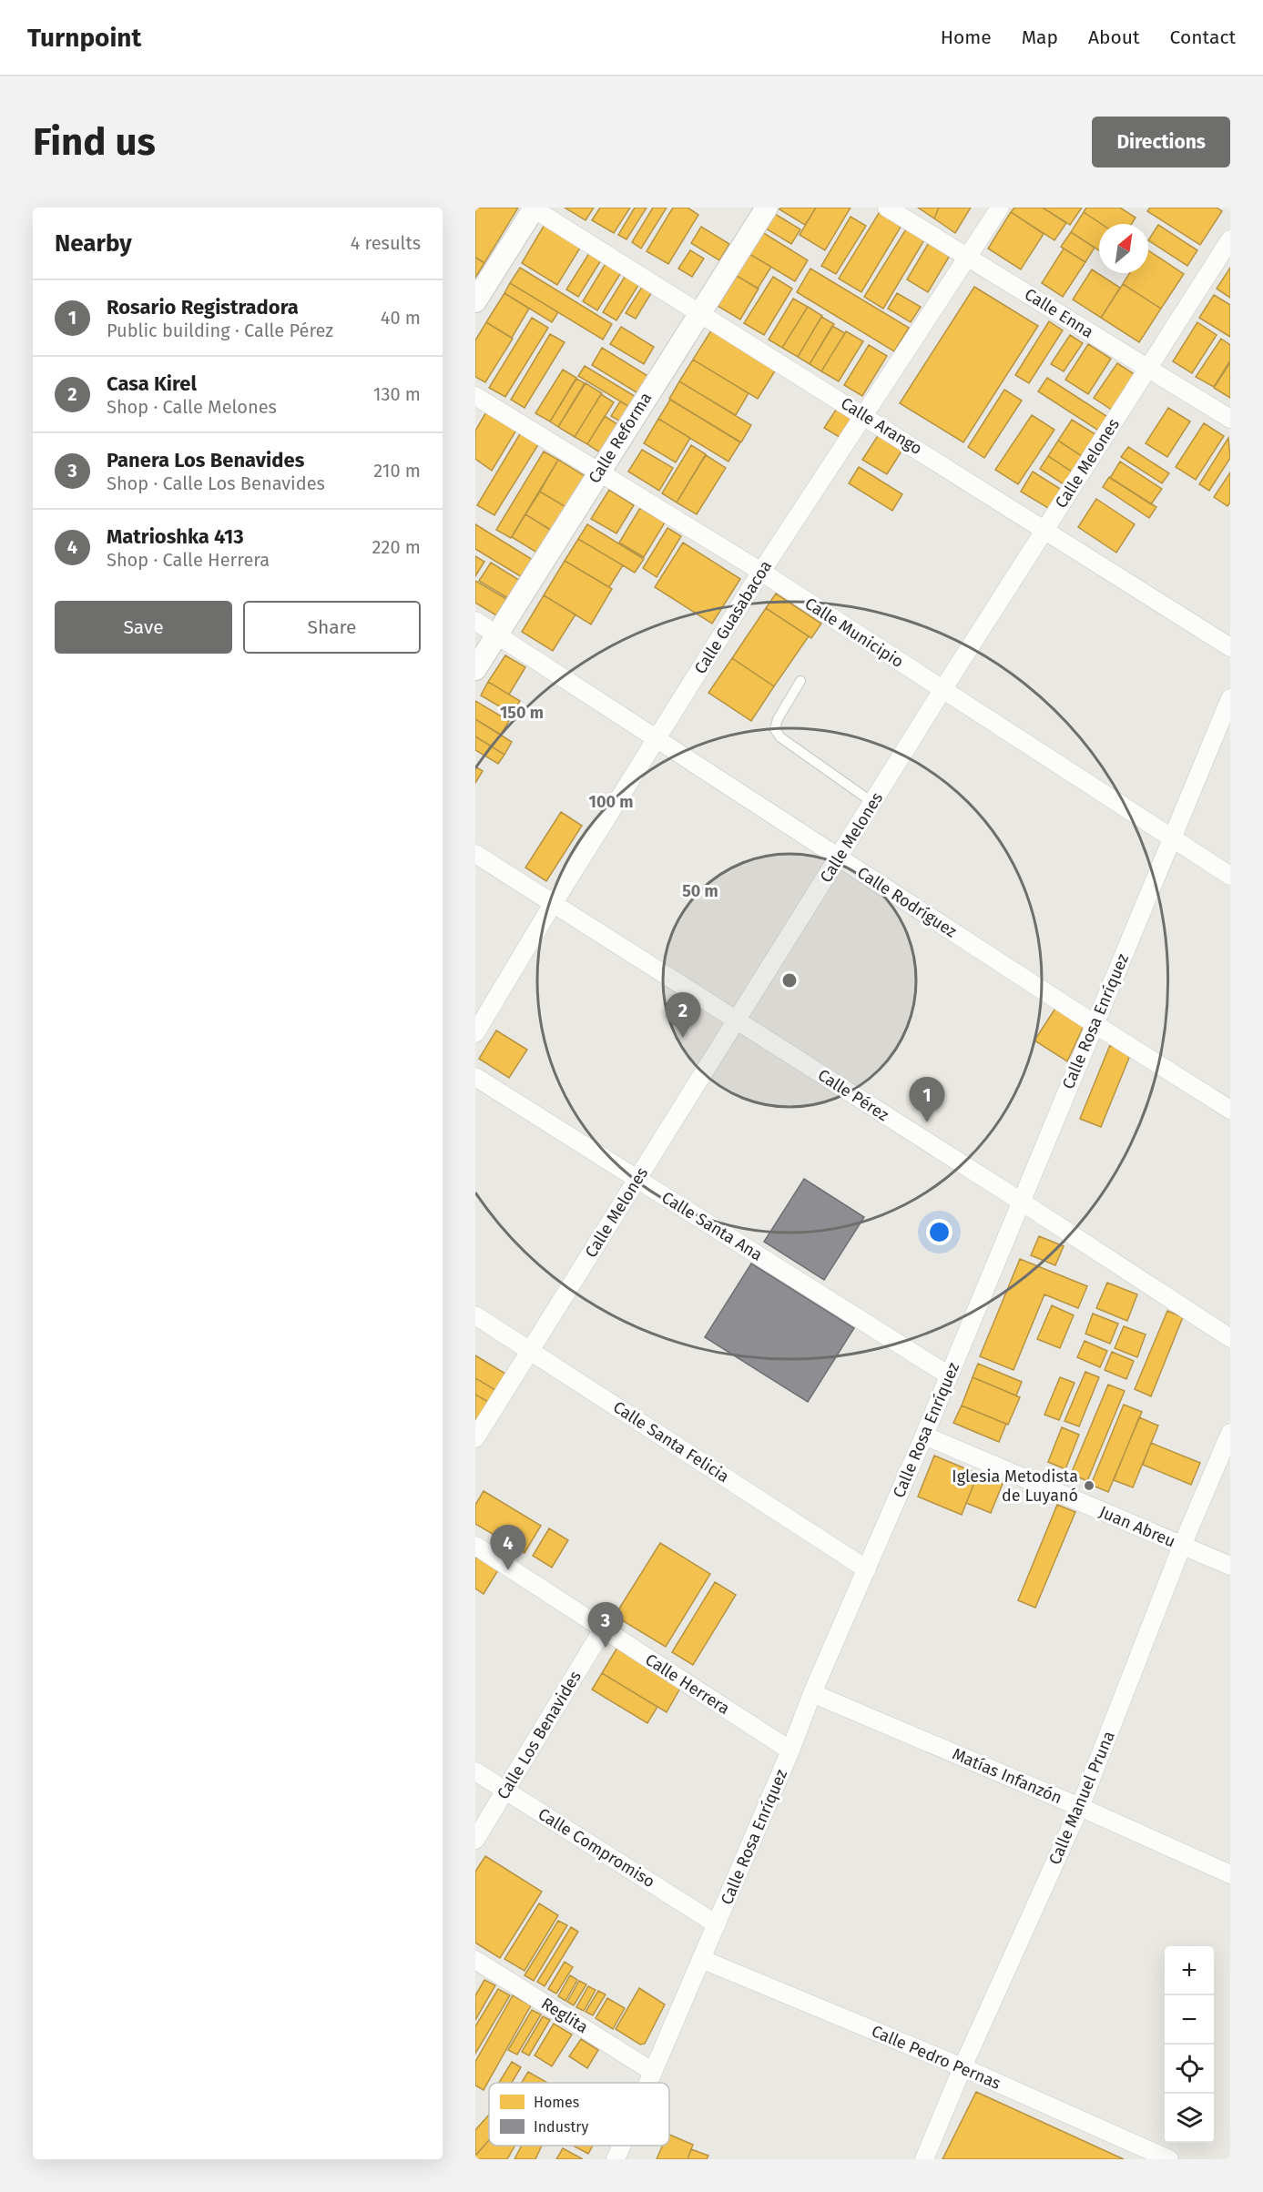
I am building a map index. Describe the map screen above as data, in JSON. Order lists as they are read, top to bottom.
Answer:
{
  "streets": {
    "street": [
      "Calle Enna",
      "Calle Arango",
      "Calle Reforma",
      "Calle Melones",
      "Calle Guasabacoa",
      "Calle Municipio",
      "Calle Rodríguez",
      "Calle Rosa Enríquez",
      "Calle Pérez",
      "Calle Santa Ana",
      "Calle Santa Felicia",
      "Juan Abreu",
      "Calle Herrera",
      "Calle Los Benavides",
      "Matías Infanzón",
      "Calle Manuel Pruna",
      "Calle Compromiso",
      "Reglita",
      "Calle Pedro Pernas"
    ]
  },
  "crossings": [
    ["Calle Enna", "Calle Melones"],
    ["Calle Enna", "Calle Guasabacoa"],
    ["Calle Arango", "Calle Reforma"],
    ["Calle Arango", "Calle Melones"],
    ["Calle Arango", "Calle Guasabacoa"],
    ["Calle Reforma", "Calle Municipio"],
    ["Calle Reforma", "Calle Rodríguez"],
    ["Calle Melones", "Calle Municipio"],
    ["Calle Melones", "Calle Rodríguez"],
    ["Calle Melones", "Calle Pérez"],
    ["Calle Melones", "Calle Santa Ana"],
    ["Calle Melones", "Calle Santa Felicia"],
    ["Calle Guasabacoa", "Calle Municipio"],
    ["Calle Guasabacoa", "Calle Rodríguez"],
    ["Calle Guasabacoa", "Calle Pérez"],
    ["Calle Municipio", "Calle Rosa Enríquez"],
    ["Calle Rodríguez", "Calle Rosa Enríquez"],
    ["Calle Rosa Enríquez", "Calle Pérez"],
    ["Calle Rosa Enríquez", "Calle Santa Ana"],
    ["Calle Rosa Enríquez", "Calle Santa Felicia"],
    ["Calle Rosa Enríquez", "Juan Abreu"],
    ["Calle Rosa Enríquez", "Calle Herrera"],
    ["Calle Rosa Enríquez", "Matías Infanzón"],
    ["Calle Rosa Enríquez", "Calle Compromiso"],
    ["Calle Rosa Enríquez", "Reglita"],
    ["Calle Rosa Enríquez", "Calle Pedro Pernas"],
    ["Juan Abreu", "Calle Manuel Pruna"],
    ["Calle Herrera", "Calle Los Benavides"],
    ["Calle Los Benavides", "Calle Compromiso"],
    ["Matías Infanzón", "Calle Manuel Pruna"],
    ["Calle Manuel Pruna", "Calle Pedro Pernas"]
  ],
  "places": ["Iglesia Metodista de Luyanó"],
  "legend": ["Homes", "Industry"],
  "north": "top right",
  "page": {
    "header": "Turnpoint",
    "nav": [
      "Home",
      "Map",
      "About",
      "Contact"
    ],
    "buttons": [
      "Directions",
      ["Save", "Share"]
    ],
    "title": "Find us",
    "heading": ["Nearby", "4 results"],
    "list": [
      {
        "mark": "1",
        "name": "Rosario Registradora",
        "note": "Public building · Calle Pérez",
        "value": "40 m"
      },
      {
        "mark": "2",
        "name": "Casa Kirel",
        "note": "Shop · Calle Melones",
        "value": "130 m"
      },
      {
        "mark": "3",
        "name": "Panera Los Benavides",
        "note": "Shop · Calle Los Benavides",
        "value": "210 m"
      },
      {
        "mark": "4",
        "name": "Matrioshka 413",
        "note": "Shop · Calle Herrera",
        "value": "220 m"
      }
    ],
    "pins": [
      "2",
      "1",
      "4",
      "3"
    ],
    "map_buttons": ["+", "−"]
  },
  "rings": ["150 m", "100 m", "50 m"]
}
